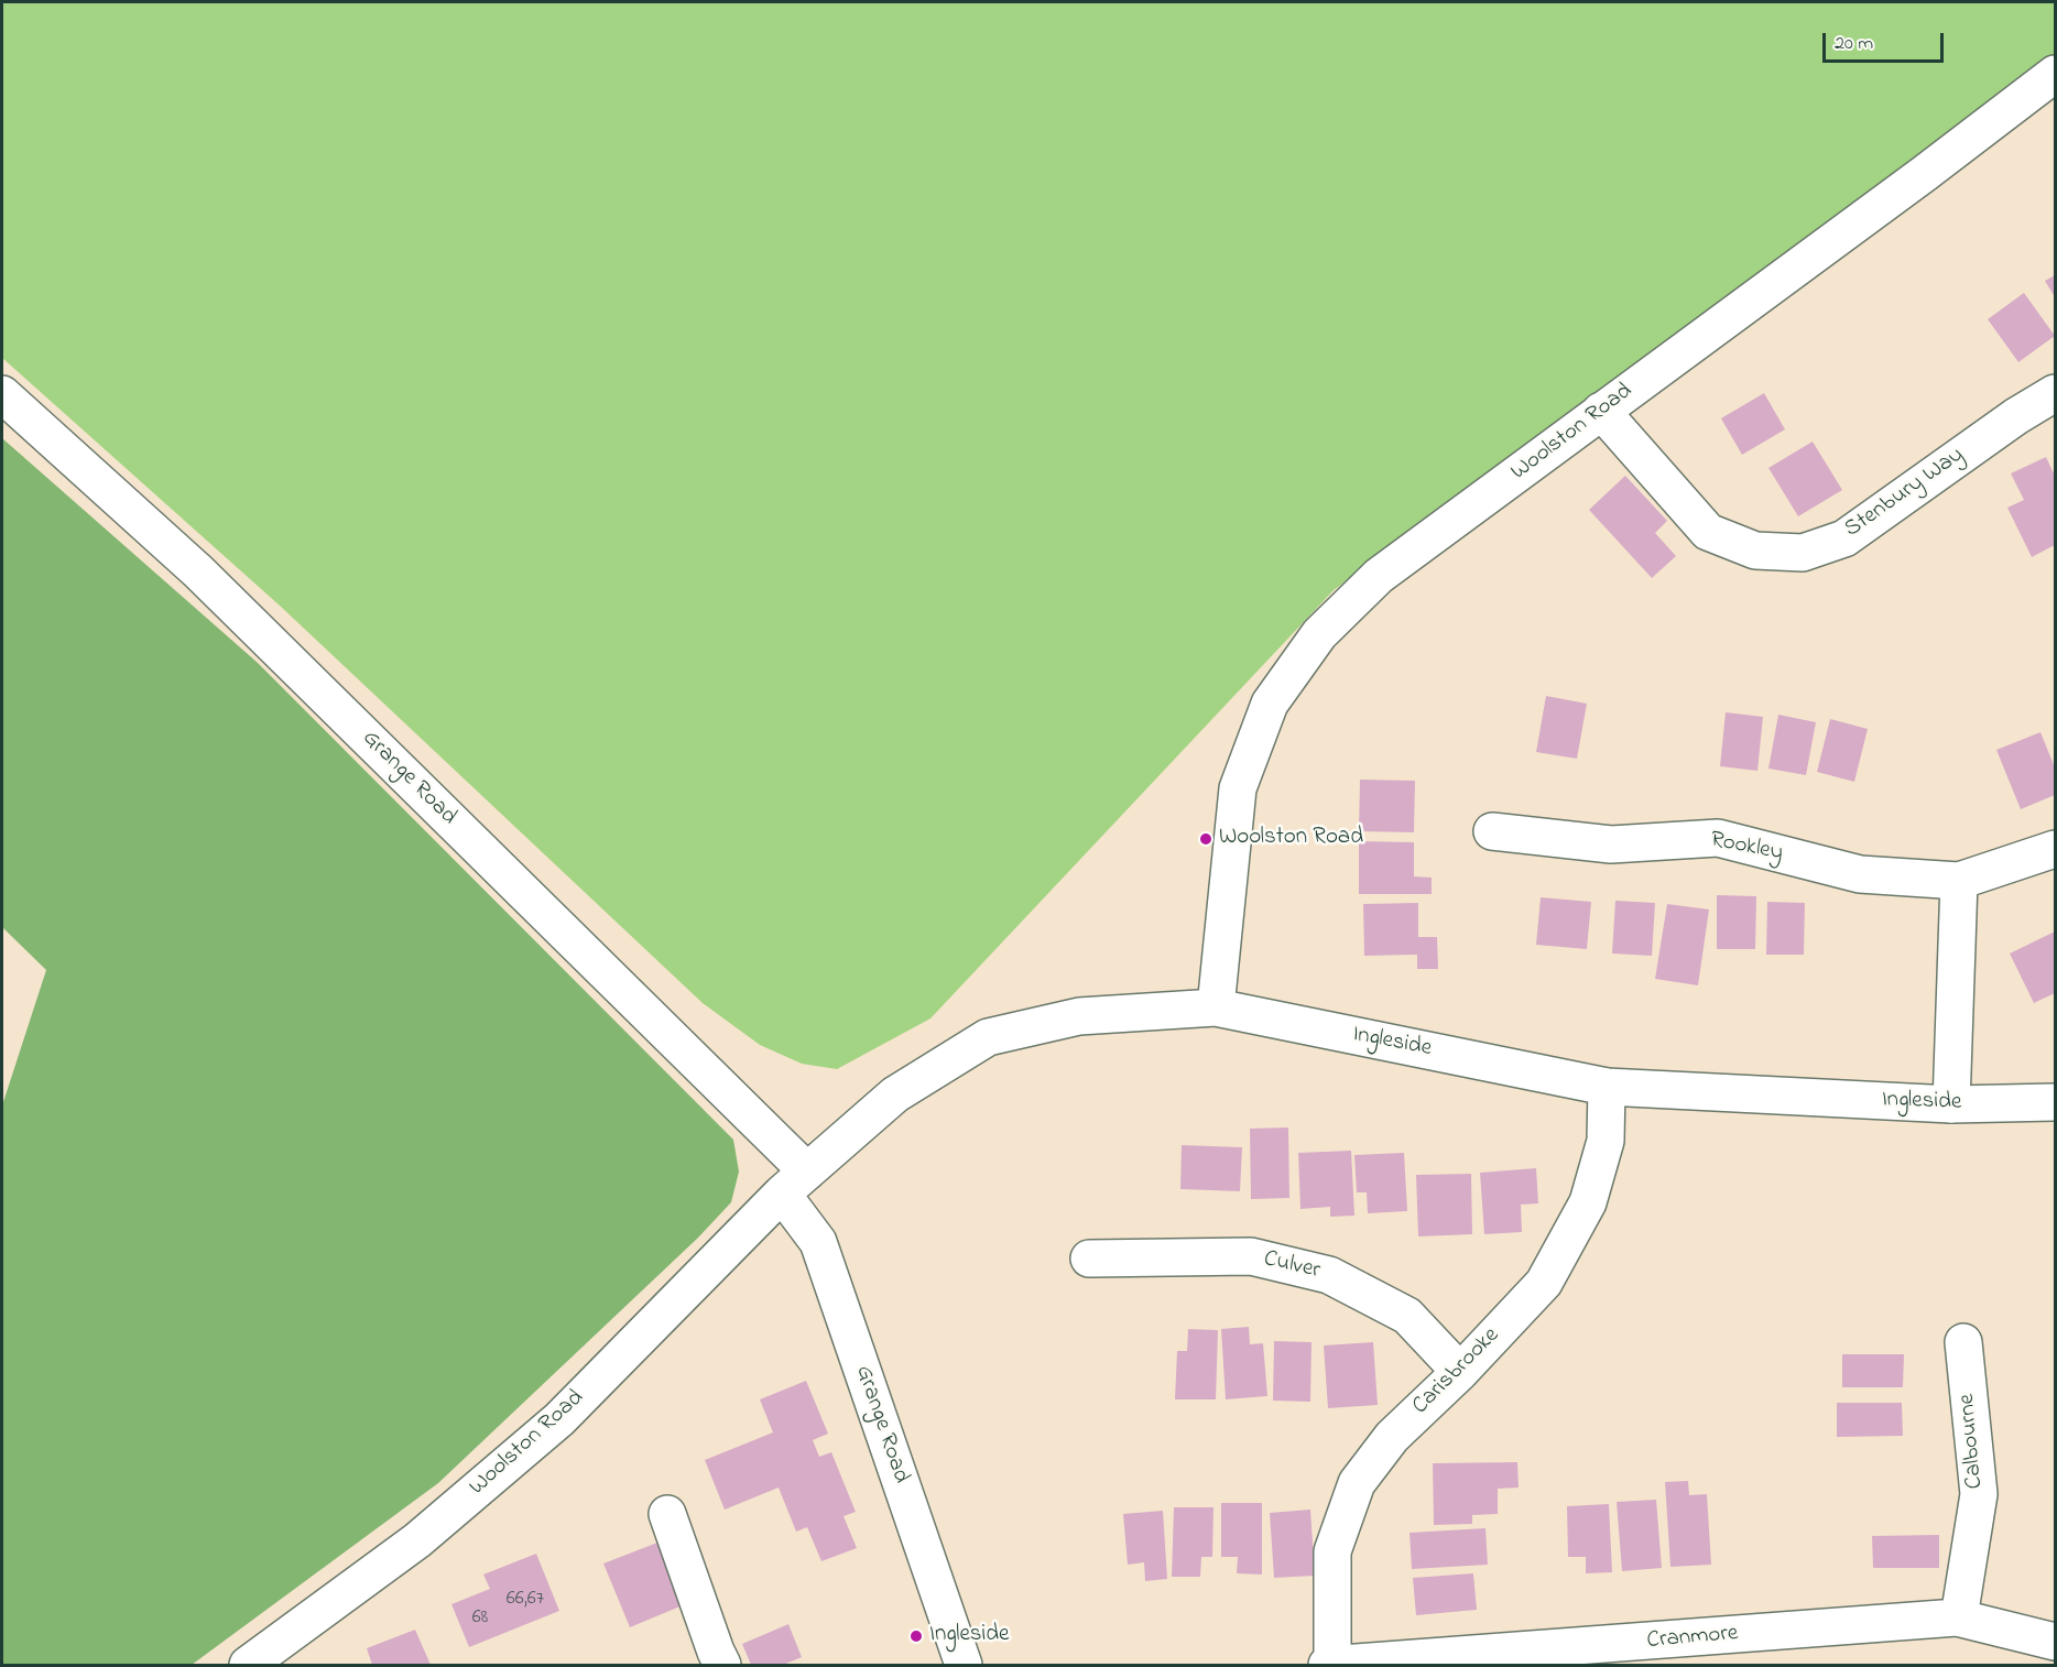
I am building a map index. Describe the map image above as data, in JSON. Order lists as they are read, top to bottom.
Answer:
{
  "streets": {
    "street": [
      "Woolston Road",
      "Stenbury Way",
      "Grange Road",
      "Rookley",
      "Ingleside",
      "Culver",
      "Carisbrooke",
      "Calbourne",
      "Cranmore"
    ]
  },
  "crossings": [
    ["Woolston Road", "Stenbury Way"],
    ["Woolston Road", "Grange Road"],
    ["Woolston Road", "Ingleside"],
    ["Grange Road", "Ingleside"],
    ["Ingleside", "Carisbrooke"],
    ["Culver", "Carisbrooke"],
    ["Carisbrooke", "Cranmore"],
    ["Calbourne", "Cranmore"]
  ],
  "places": ["Woolston Road", "Ingleside"],
  "house_numbers": ["66,67", "68"],
  "scale_bar": "20 m"
}
